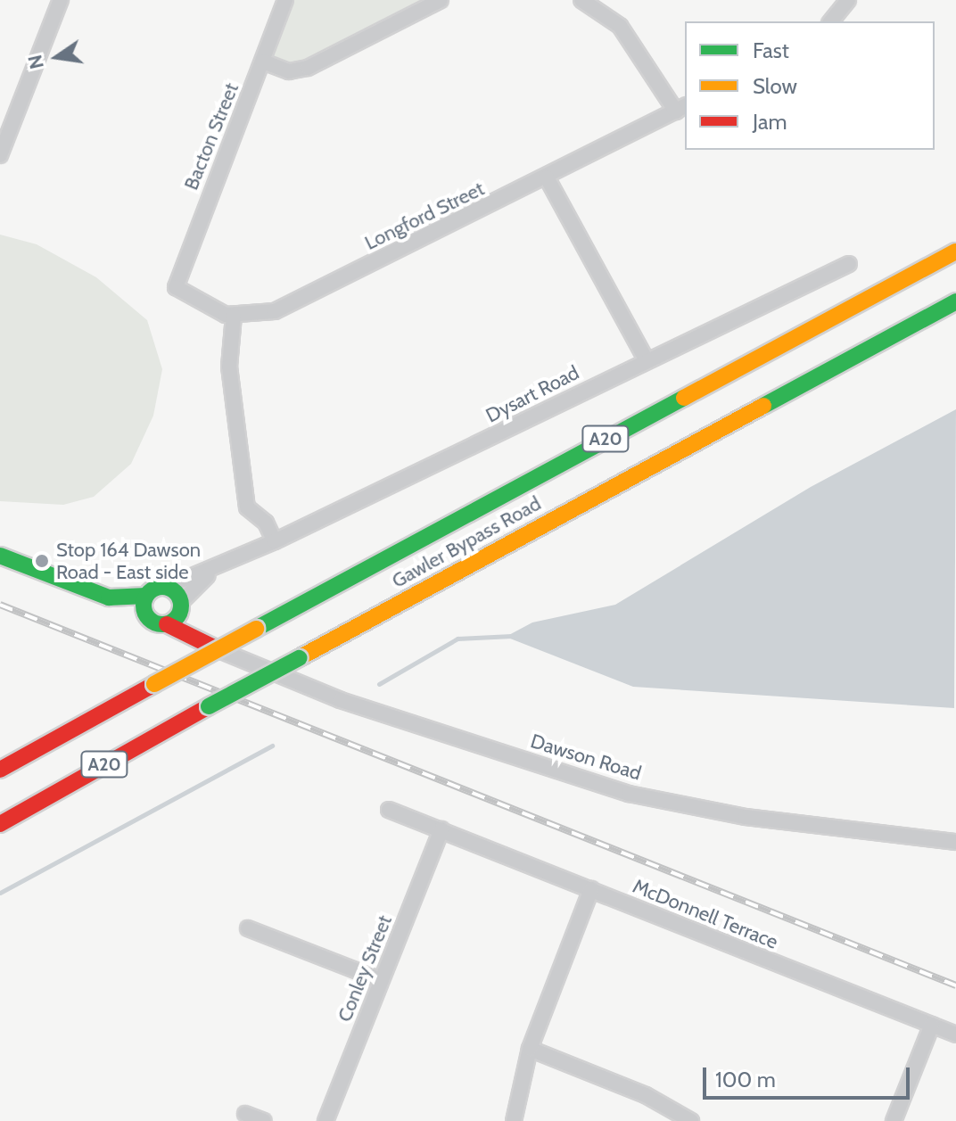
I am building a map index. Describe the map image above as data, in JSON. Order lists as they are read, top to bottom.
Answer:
{
  "streets": {
    "main road": ["A20", "Gawler Bypass Road", "Dawson Road"],
    "street": [
      "Bacton Street",
      "Longford Street",
      "Dysart Road",
      "McDonnell Terrace",
      "Conley Street"
    ]
  },
  "crossings": [
    ["Bacton Street", "Longford Street"],
    ["Dysart Road", "Dawson Road"],
    ["McDonnell Terrace", "Conley Street"]
  ],
  "places": ["Stop 164 Dawson Road - East side"],
  "legend": ["Fast", "Slow", "Jam"],
  "scale_bar": "100 m",
  "north": "left"
}
